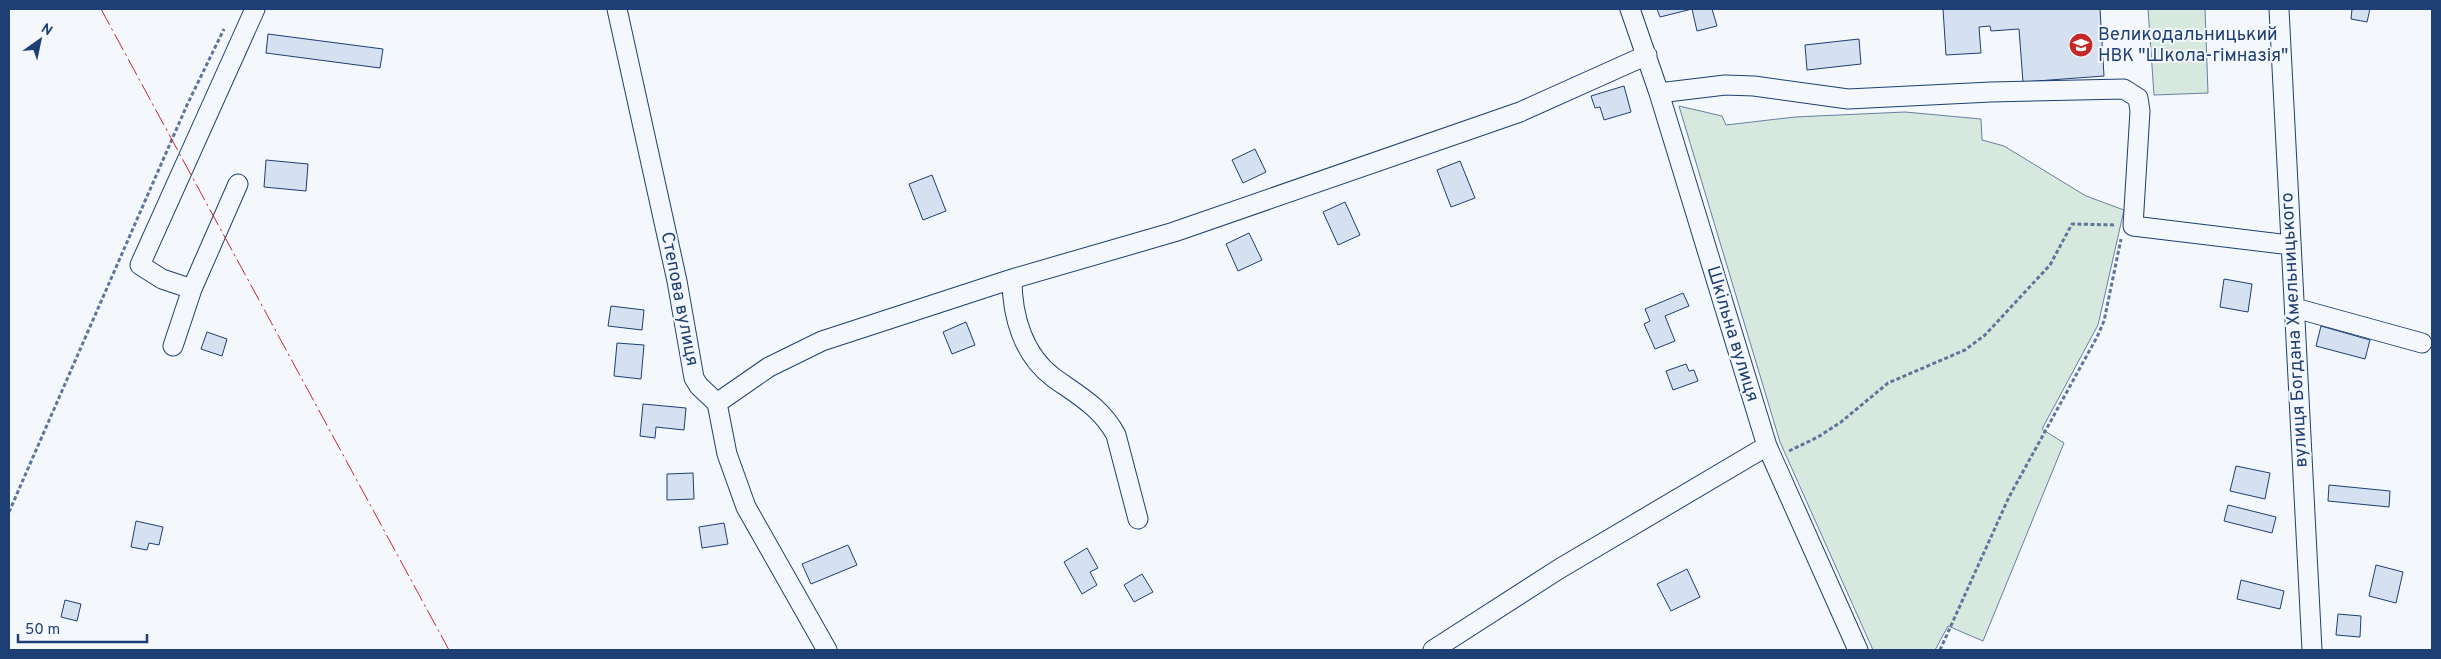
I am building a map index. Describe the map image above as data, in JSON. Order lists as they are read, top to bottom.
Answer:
{
  "streets": {
    "street": ["Степова вулиця", "вулиця Богдана Хмельницького", "Шкільна вулиця"]
  },
  "places": {
    "school or university": ["Великодальницький НВК \"Школа-гімназія\""]
  },
  "scale_bar": "50 m",
  "north": "top right"
}
